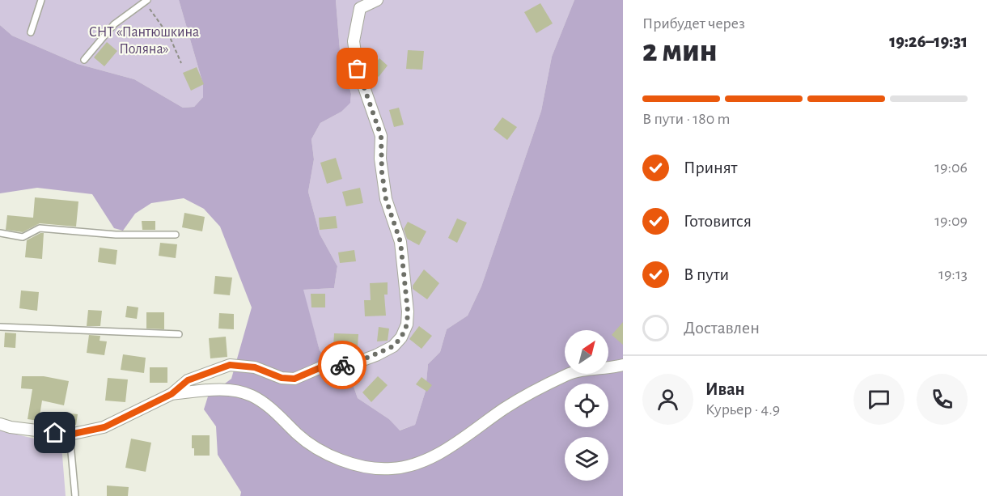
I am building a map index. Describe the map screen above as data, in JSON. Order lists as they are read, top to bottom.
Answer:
{
  "parks": ["СНТ «Пантюшкина Поляна»"],
  "north": "top right",
  "page": {
    "heading": ["2 мин", "Прибудет через", "19:26–19:31"],
    "panel": ["Иван", "Курьер · 4.9"],
    "bar": "В пути · 180 m",
    "list": [
      ["Принят", "19:06"],
      ["Готовится", "19:09"],
      ["В пути", "19:13"],
      "Доставлен"
    ]
  }
}
